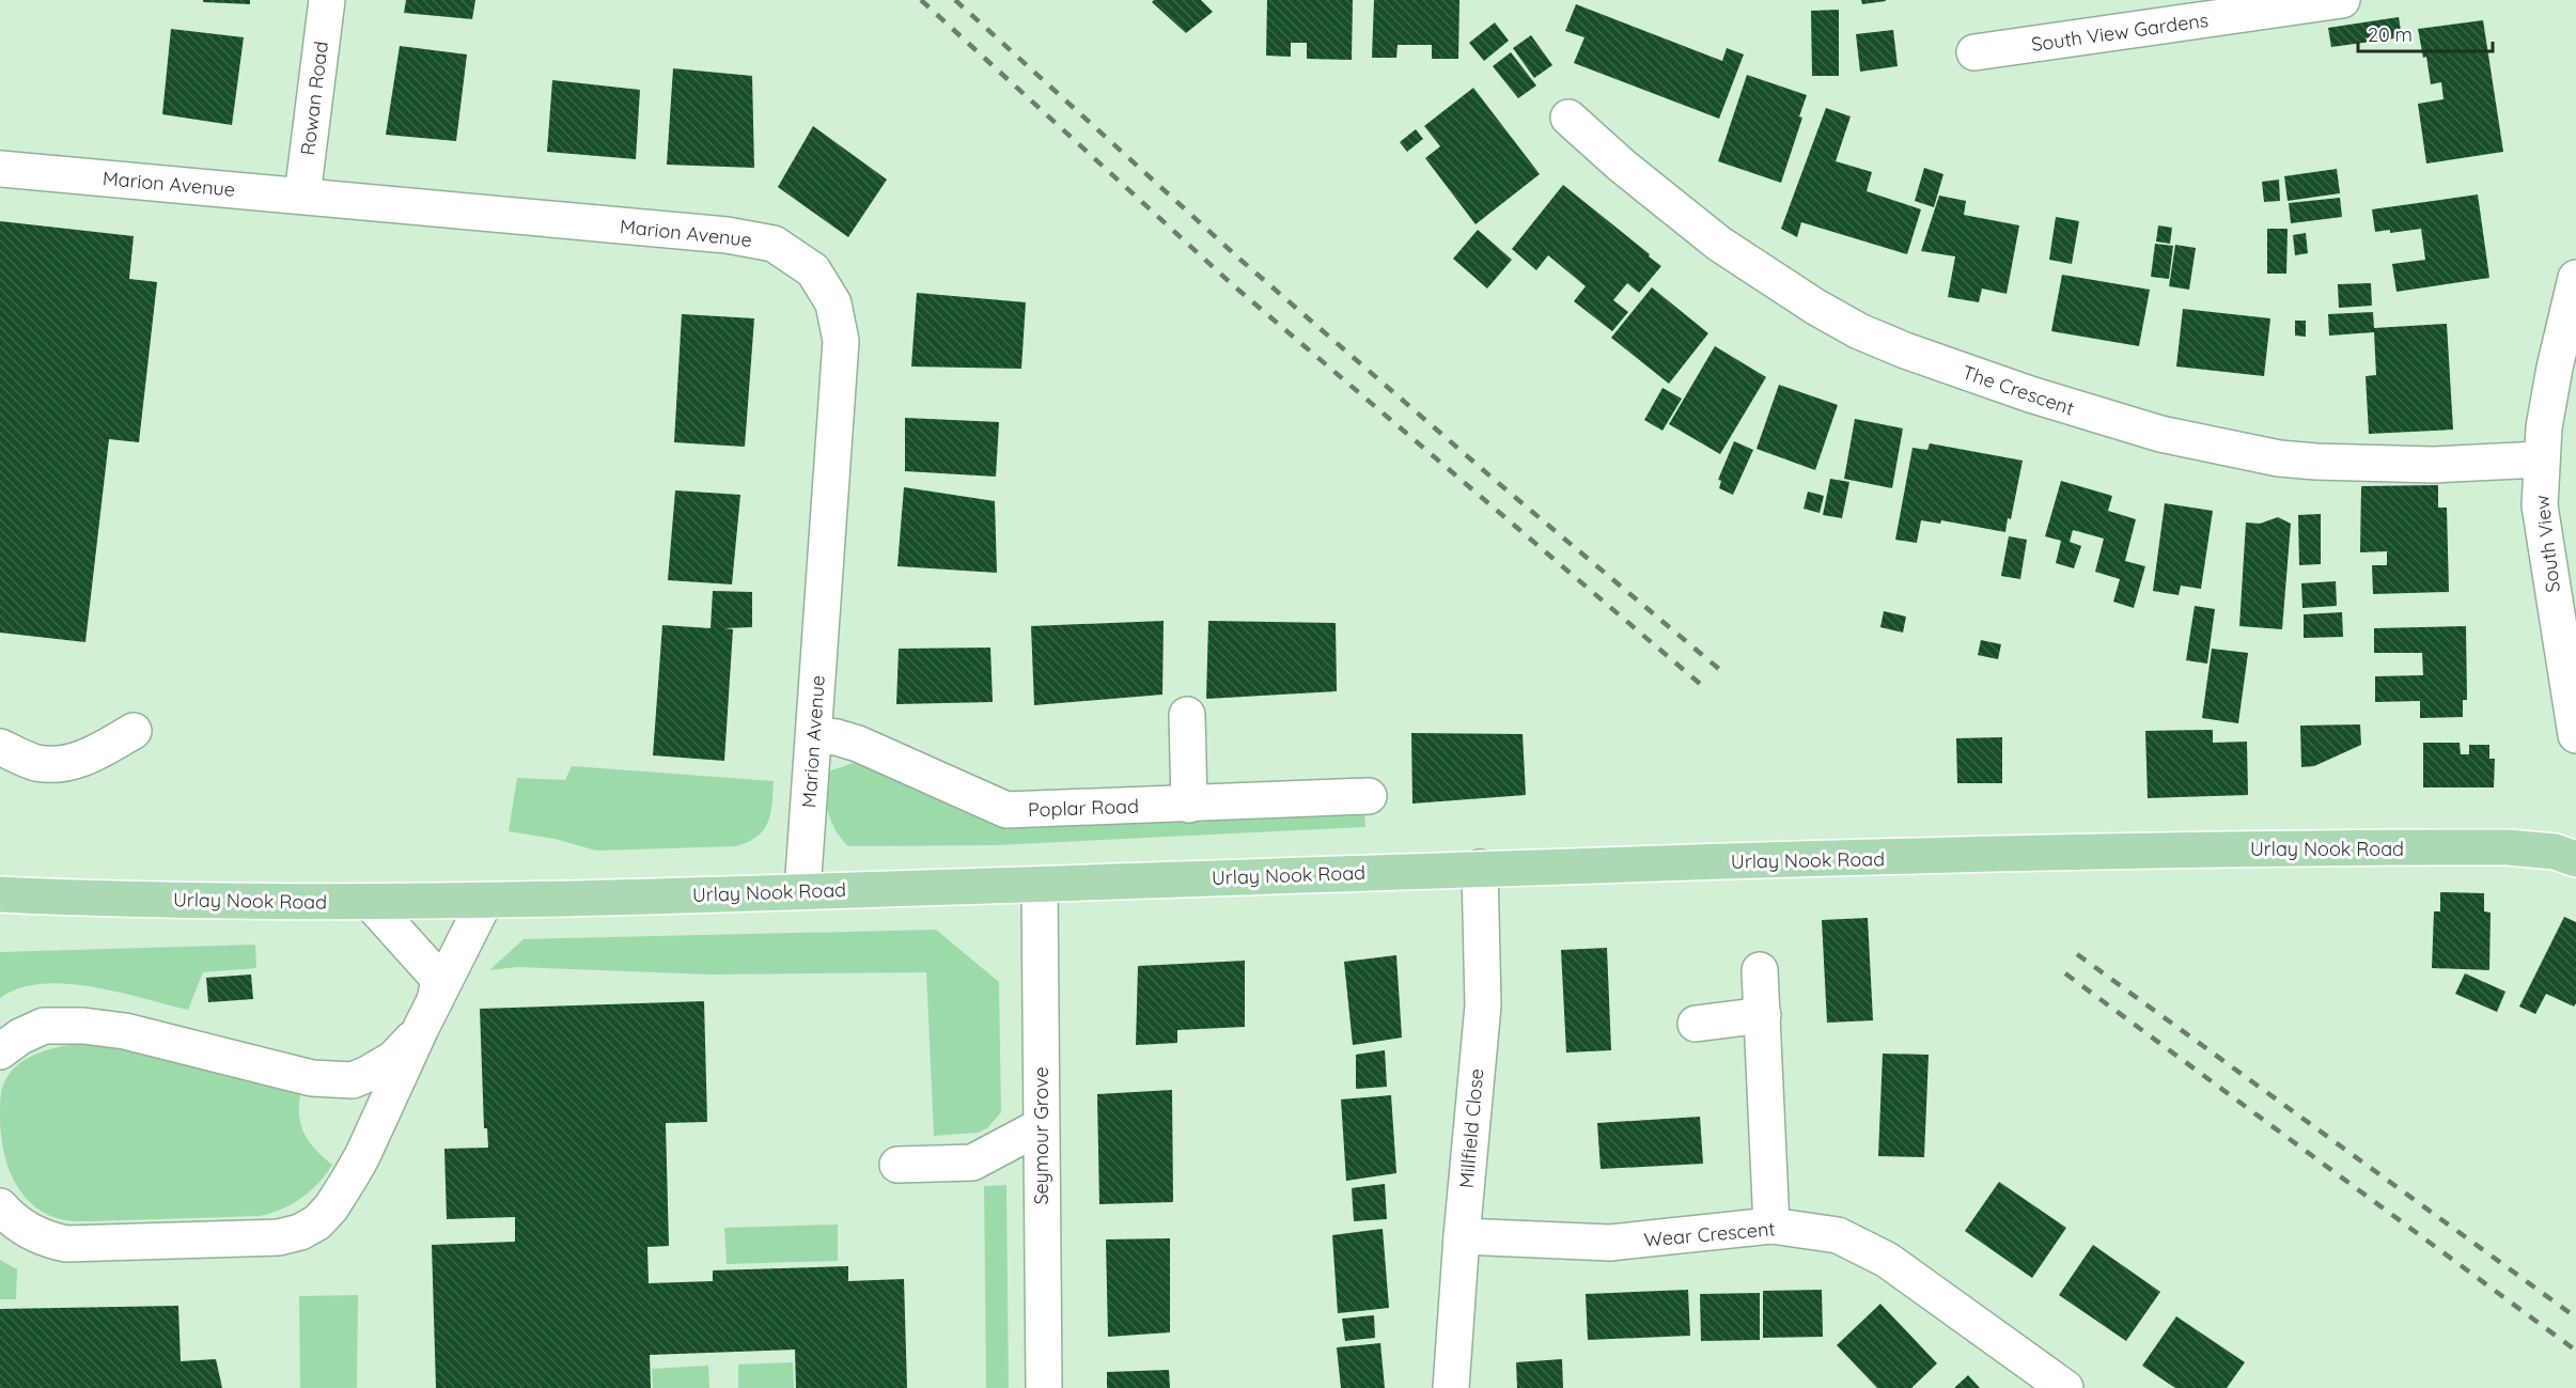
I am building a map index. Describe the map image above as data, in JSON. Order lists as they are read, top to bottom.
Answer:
{
  "streets": {
    "main road": ["Urlay Nook Road"],
    "street": [
      "South View Gardens",
      "Rowan Road",
      "Marion Avenue",
      "The Crescent",
      "South View",
      "Poplar Road",
      "Millfield Close",
      "Seymour Grove",
      "Wear Crescent"
    ]
  },
  "crossings": [
    ["Rowan Road", "Marion Avenue"],
    ["Marion Avenue", "Poplar Road"],
    ["Marion Avenue", "Urlay Nook Road"],
    ["The Crescent", "South View"],
    ["Urlay Nook Road", "Millfield Close"],
    ["Urlay Nook Road", "Seymour Grove"],
    ["Millfield Close", "Wear Crescent"]
  ],
  "scale_bar": "20 m"
}
